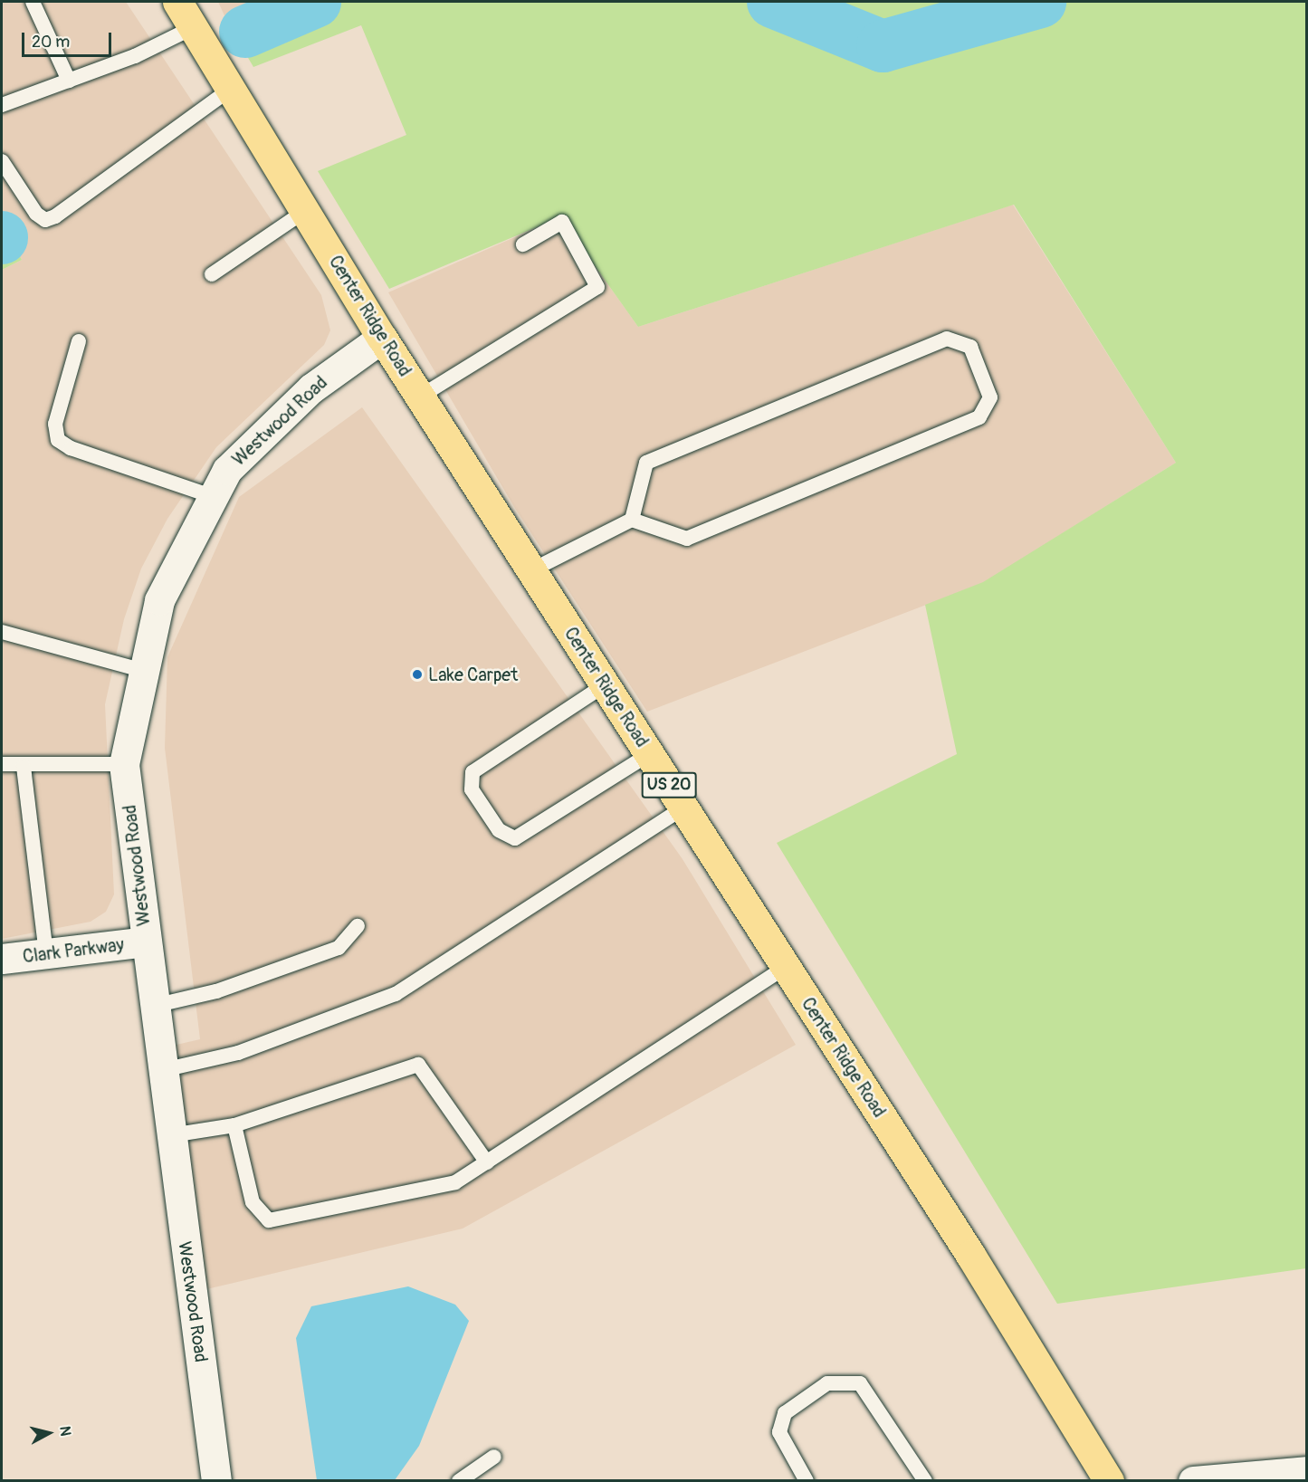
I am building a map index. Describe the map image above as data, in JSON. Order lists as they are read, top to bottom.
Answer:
{
  "streets": {
    "main road": ["Center Ridge Road", "US 20"],
    "street": ["Westwood Road", "Clark Parkway"]
  },
  "crossings": [
    ["Center Ridge Road", "Westwood Road"],
    ["Westwood Road", "Clark Parkway"]
  ],
  "places": ["Lake Carpet"],
  "scale_bar": "20 m",
  "north": "right"
}
